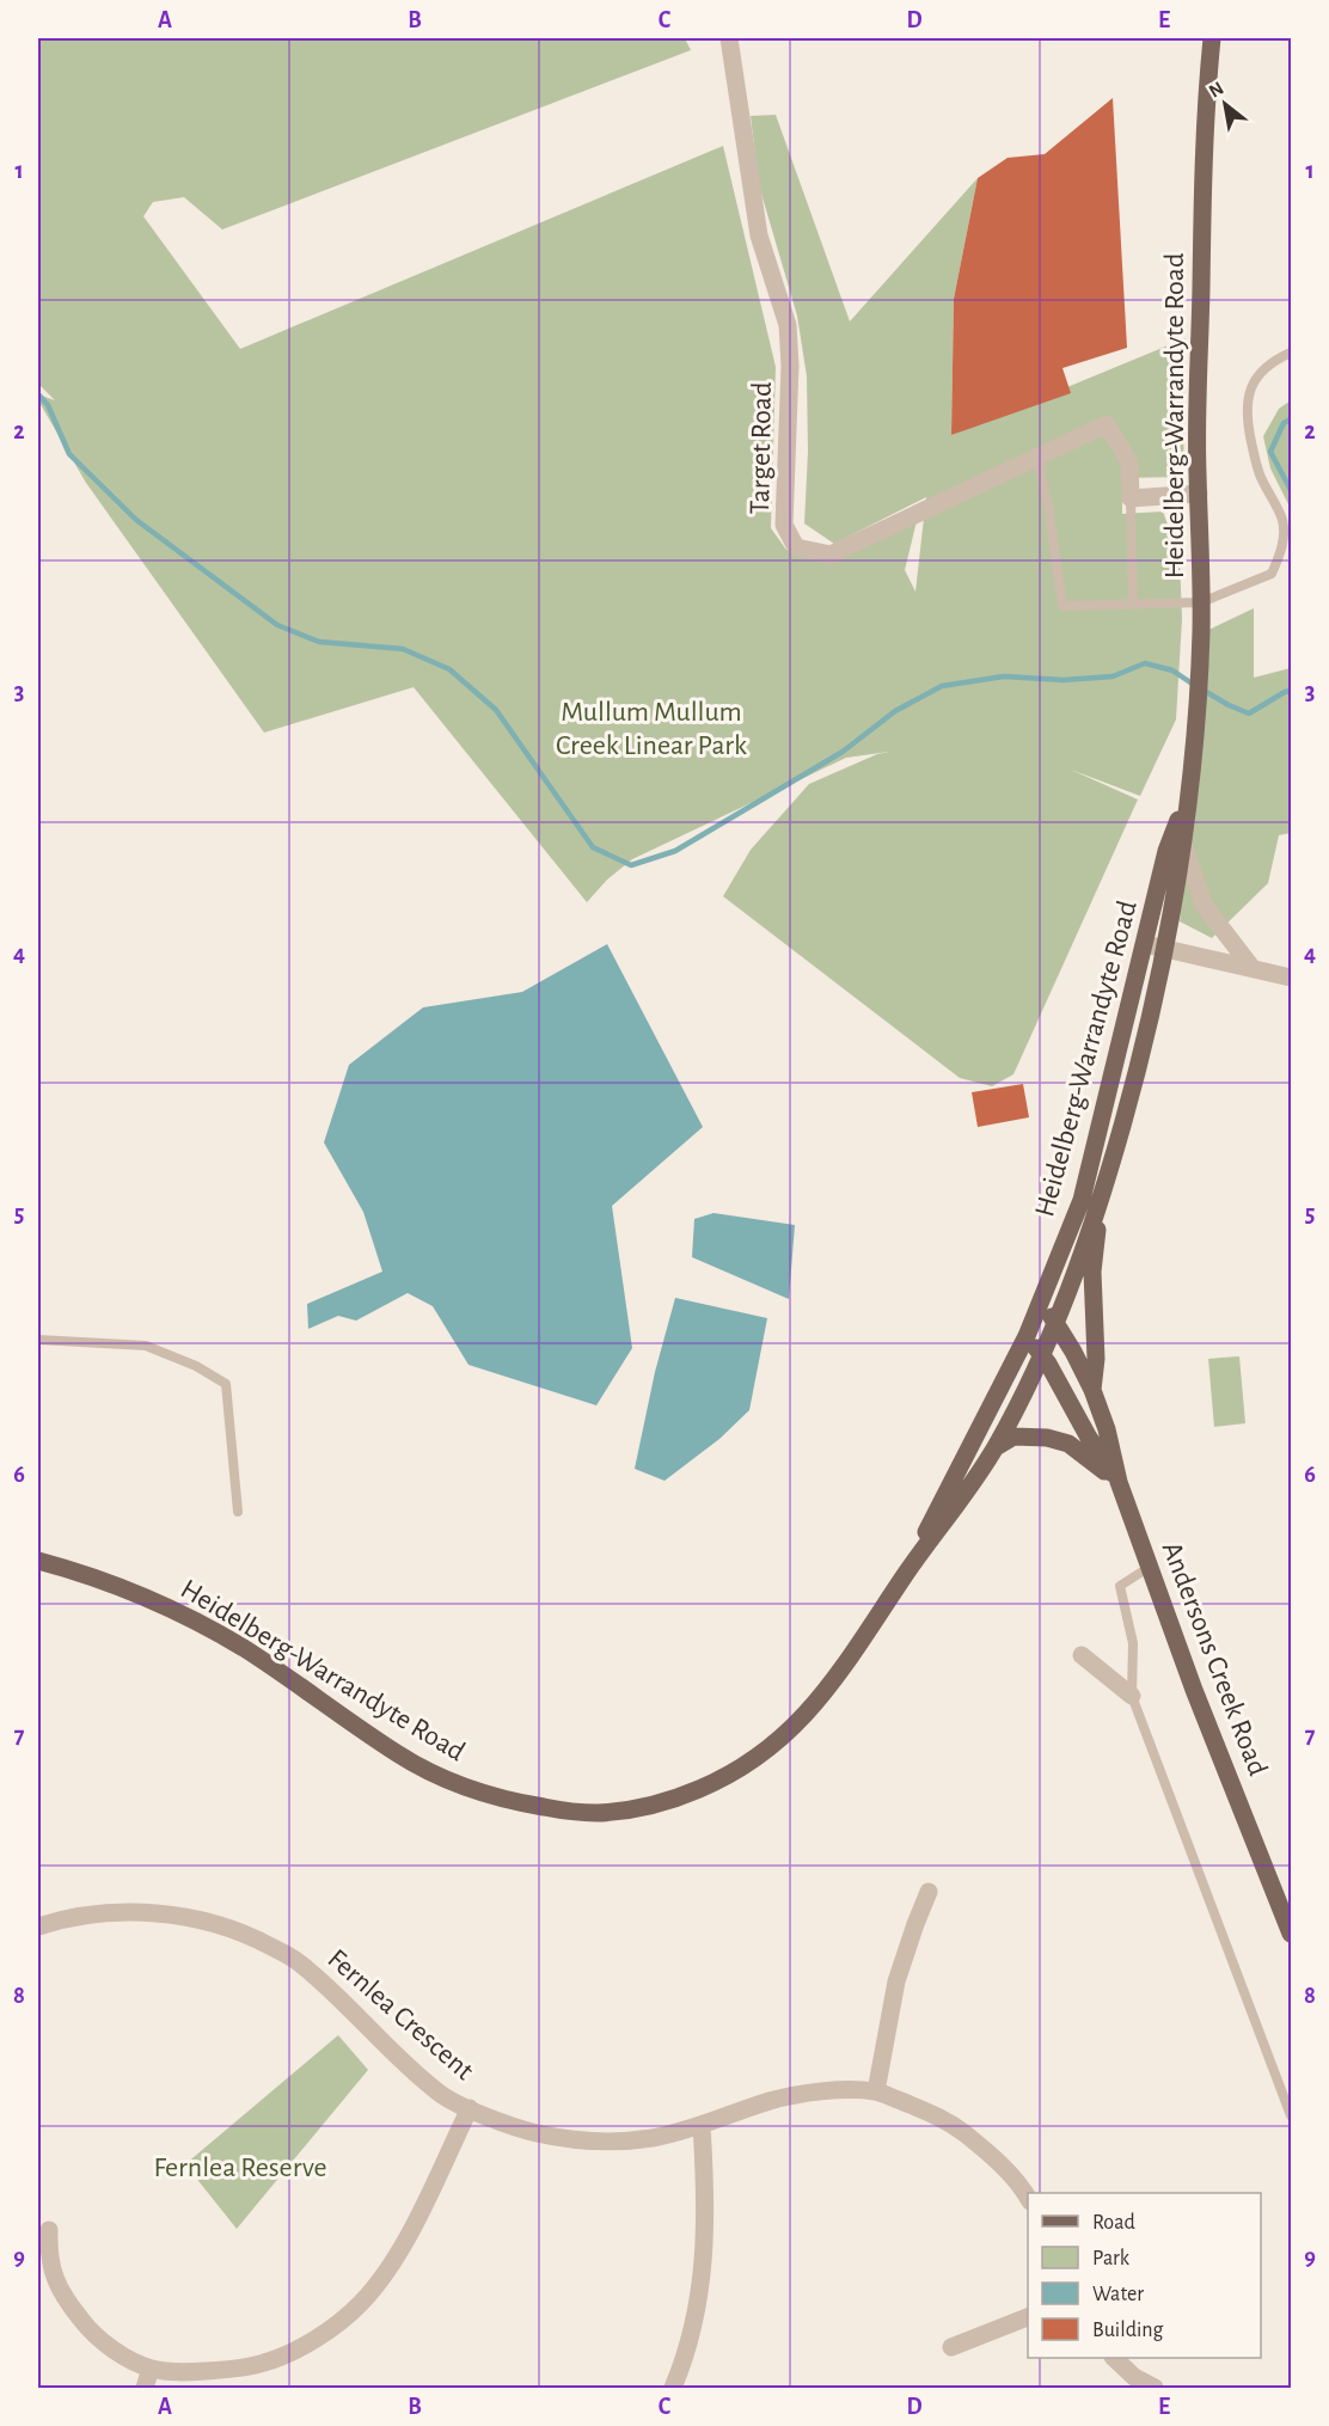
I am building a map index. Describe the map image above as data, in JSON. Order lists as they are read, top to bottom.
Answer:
{
  "streets": {
    "main road": ["Heidelberg-Warrandyte Road", "Andersons Creek Road"],
    "street": ["Target Road", "Fernlea Crescent"]
  },
  "crossings": [
    ["Heidelberg-Warrandyte Road", "Andersons Creek Road"]
  ],
  "parks": ["Mullum Mullum Creek Linear Park", "Fernlea Reserve"],
  "legend": [
    "Road",
    "Park",
    "Water",
    "Building"
  ],
  "north": "top left",
  "grid": {
    "columns": [
      "A",
      "B",
      "C",
      "D",
      "E"
    ],
    "rows": [
      "1",
      "2",
      "3",
      "4",
      "5",
      "6",
      "7",
      "8",
      "9"
    ]
  }
}
